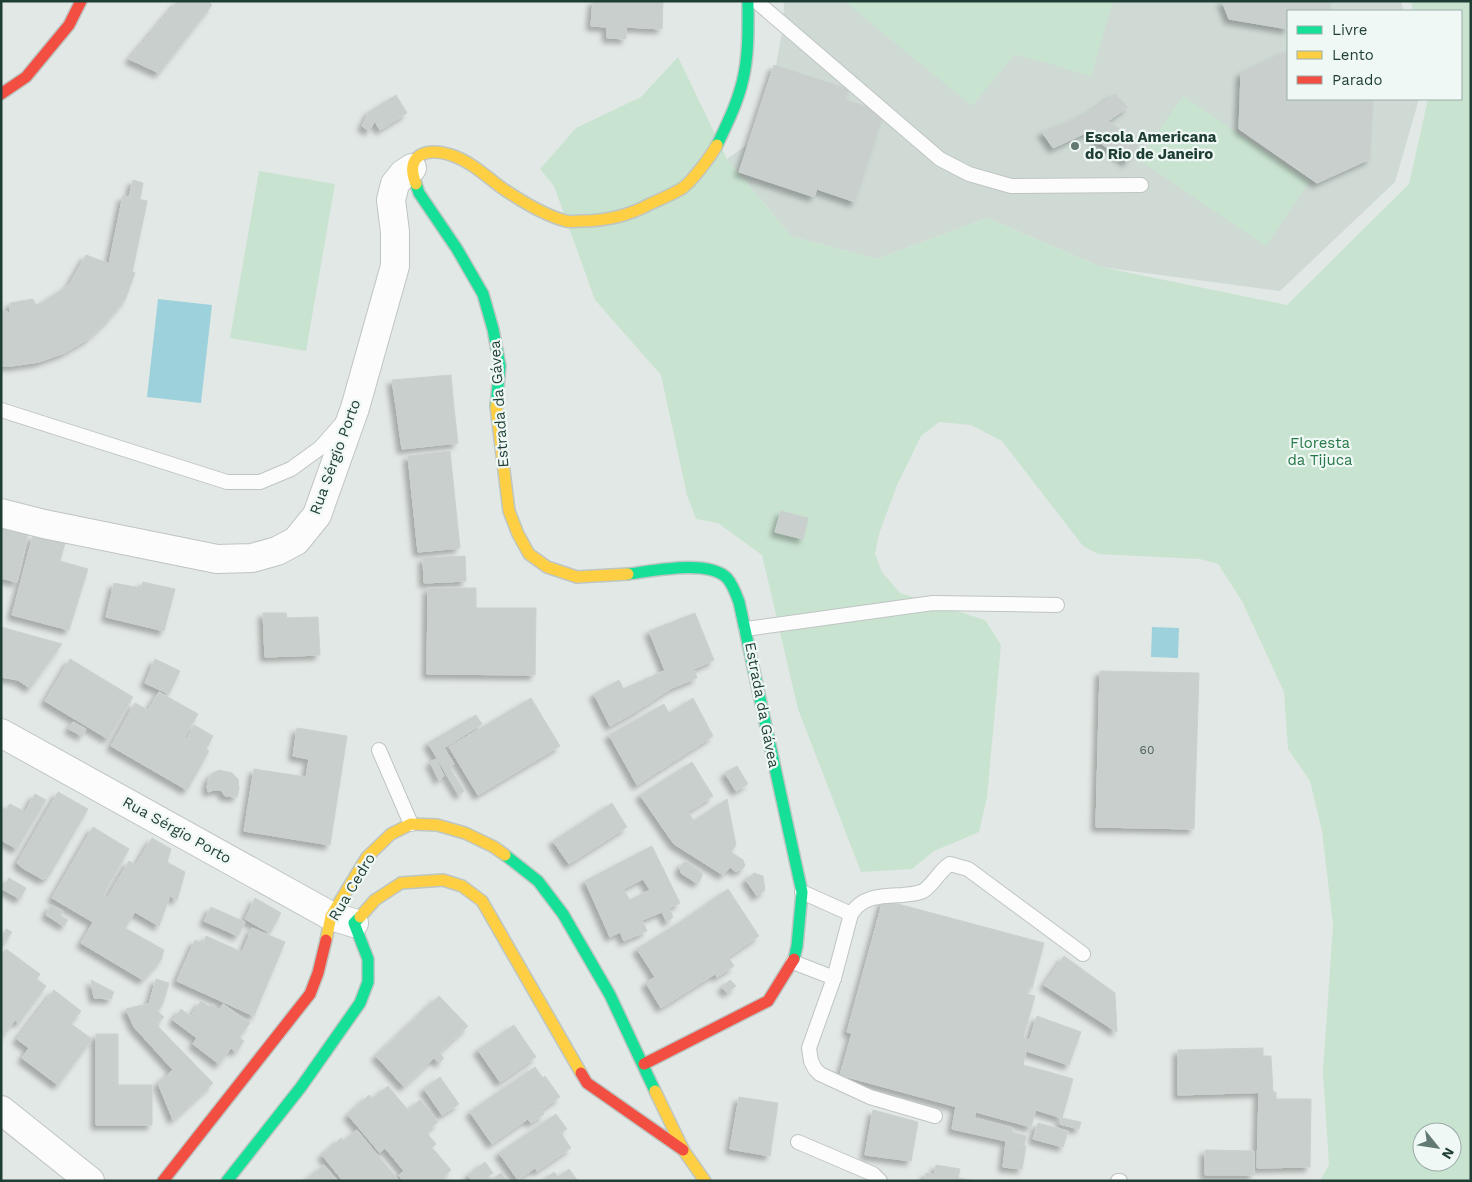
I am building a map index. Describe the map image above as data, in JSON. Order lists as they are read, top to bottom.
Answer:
{
  "streets": {
    "street": ["Estrada da Gávea", "Rua Sérgio Porto", "Rua Cedro"]
  },
  "crossings": [
    ["Estrada da Gávea", "Rua Sérgio Porto"],
    ["Rua Sérgio Porto", "Rua Cedro"]
  ],
  "parks": ["Floresta da Tijuca"],
  "places": ["Escola Americana do Rio de Janeiro"],
  "house_numbers": ["60"],
  "legend": ["Livre", "Lento", "Parado"],
  "north": "bottom right"
}
